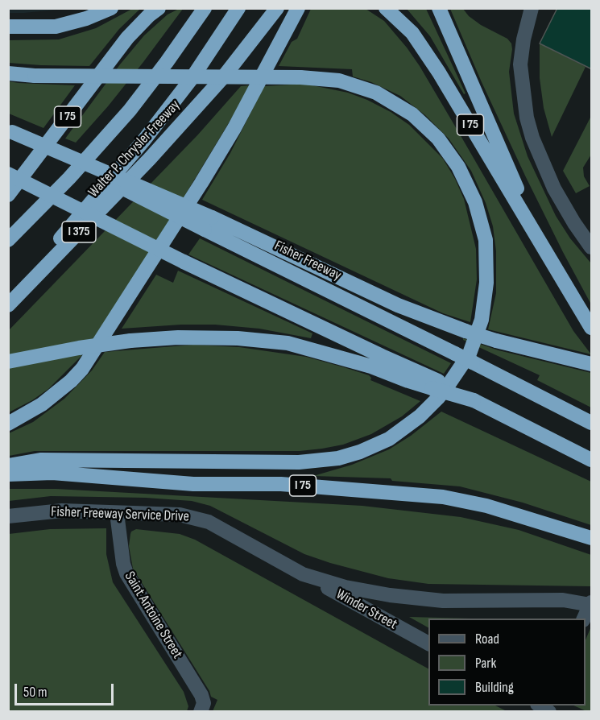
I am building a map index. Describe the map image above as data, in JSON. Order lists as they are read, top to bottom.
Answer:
{
  "streets": {
    "highway": [
      "I 75",
      "Walter P. Chrysler Freeway",
      "I 375",
      "Fisher Freeway"
    ],
    "street": ["Fisher Freeway Service Drive", "Winder Street", "Saint Antoine Street"]
  },
  "crossings": [
    ["Fisher Freeway Service Drive", "Winder Street"],
    ["Fisher Freeway Service Drive", "Saint Antoine Street"]
  ],
  "legend": ["Road", "Park", "Building"],
  "scale_bar": "50 m"
}
